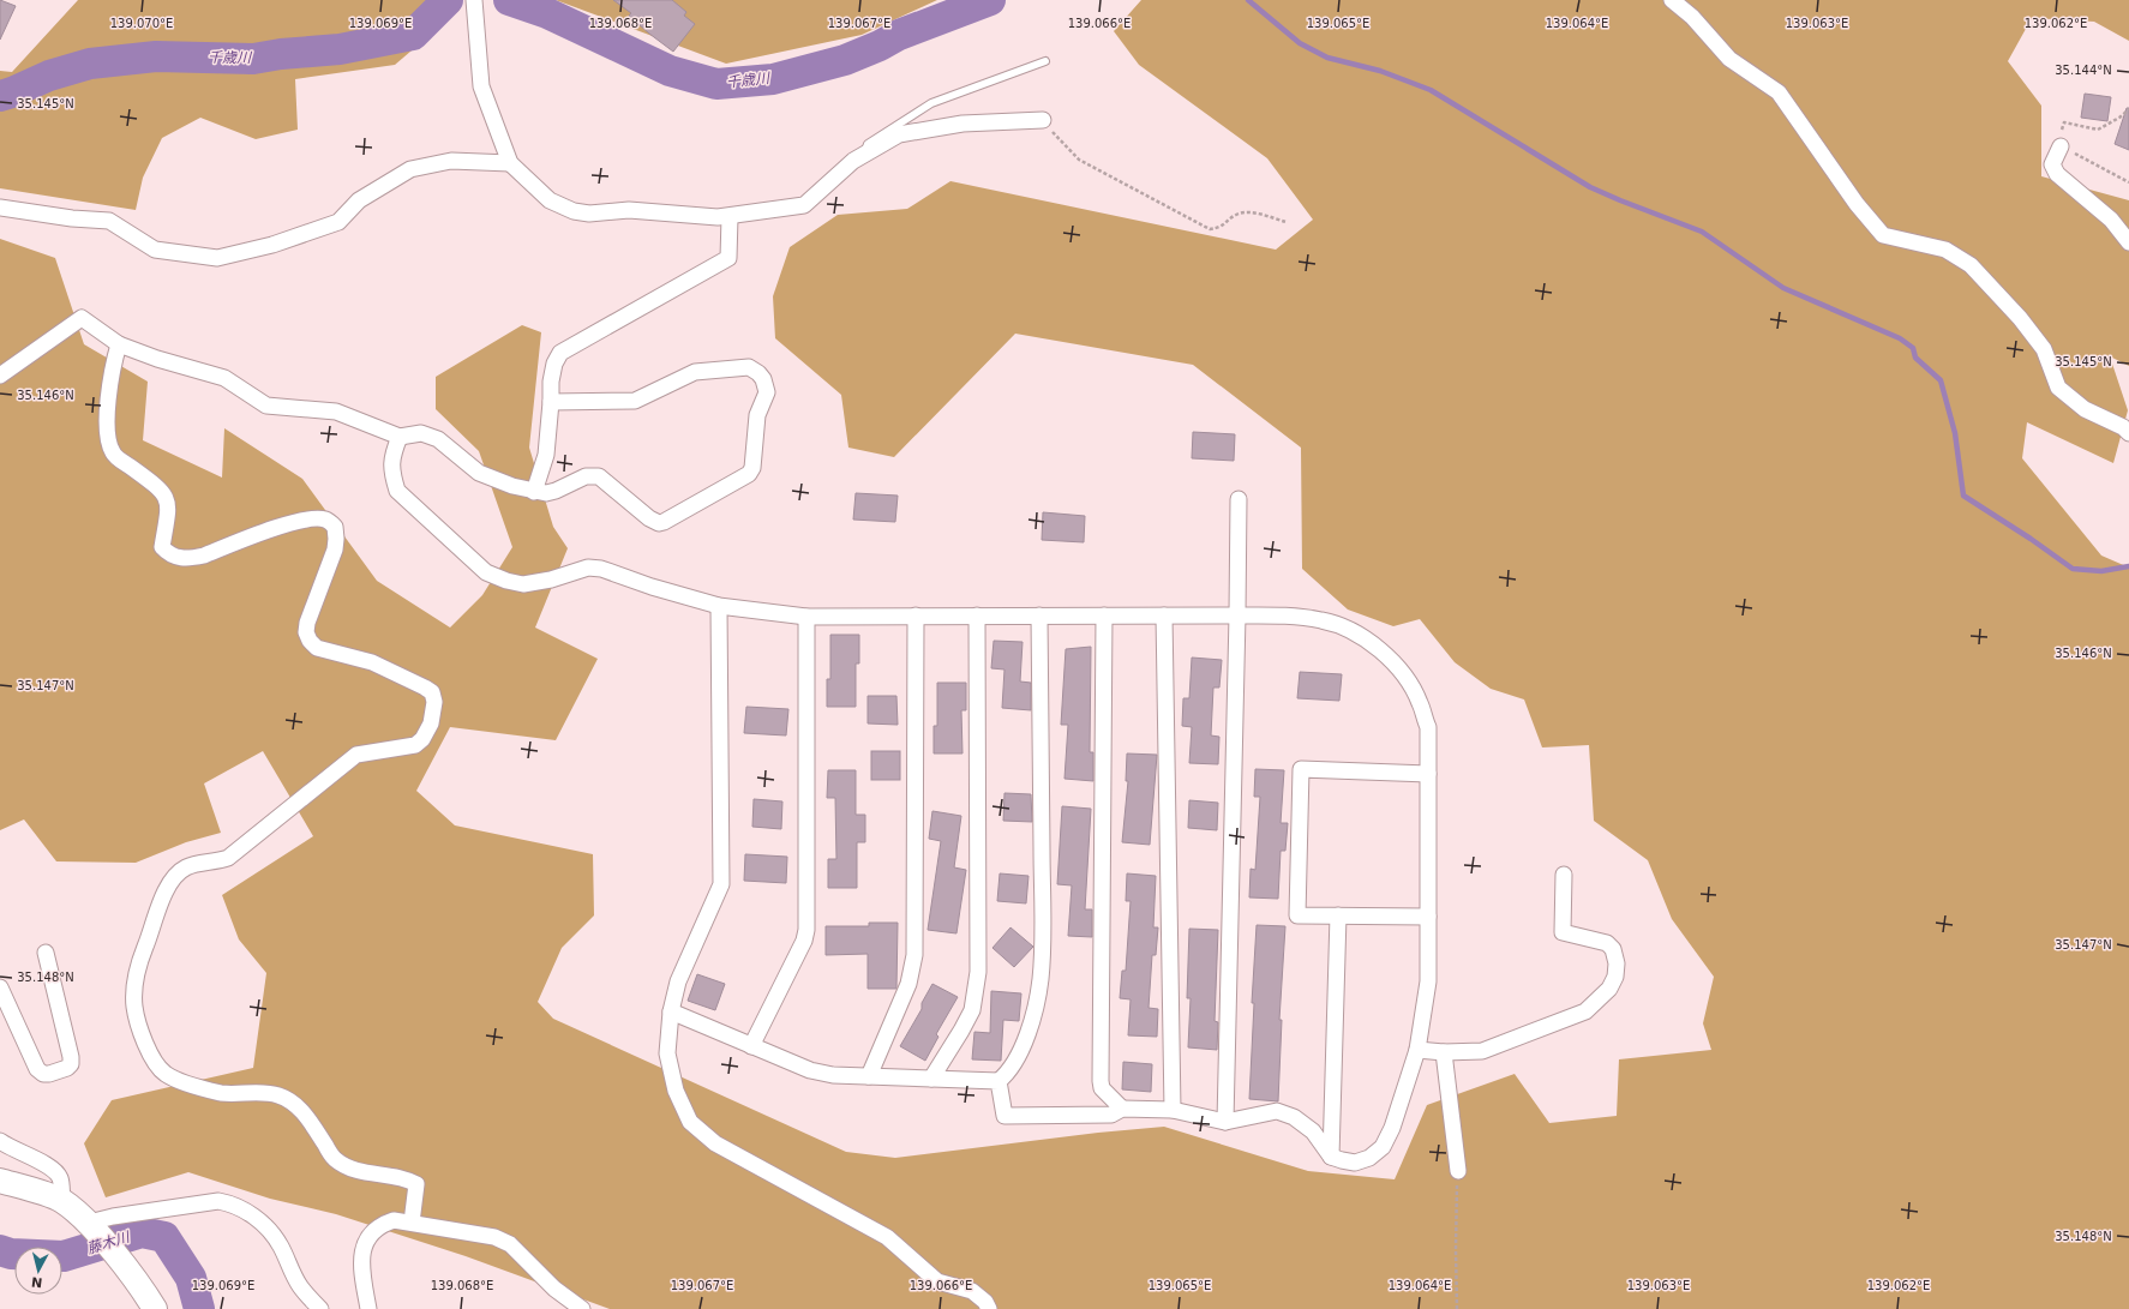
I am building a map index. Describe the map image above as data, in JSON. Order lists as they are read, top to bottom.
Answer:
{
  "water": ["千歳川", "藤木川"],
  "north": "bottom",
  "coordinates": [
    "139.070°E",
    "139.069°E",
    "139.068°E",
    "139.067°E",
    "139.066°E",
    "139.065°E",
    "139.064°E",
    "139.063°E",
    "139.062°E",
    "35.144°N",
    "35.145°N",
    "35.146°N",
    "35.147°N",
    "35.148°N"
  ]
}
